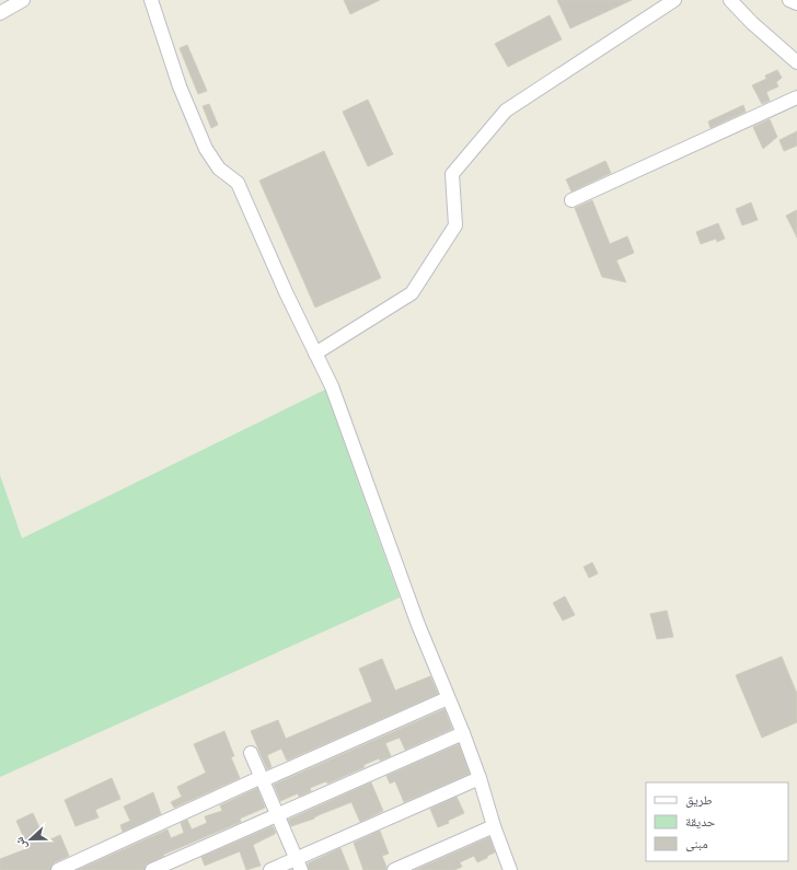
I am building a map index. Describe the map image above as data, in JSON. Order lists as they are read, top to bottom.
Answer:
{
  "legend": ["طريق", "حديقة", "مبنى"],
  "north": "left"
}
